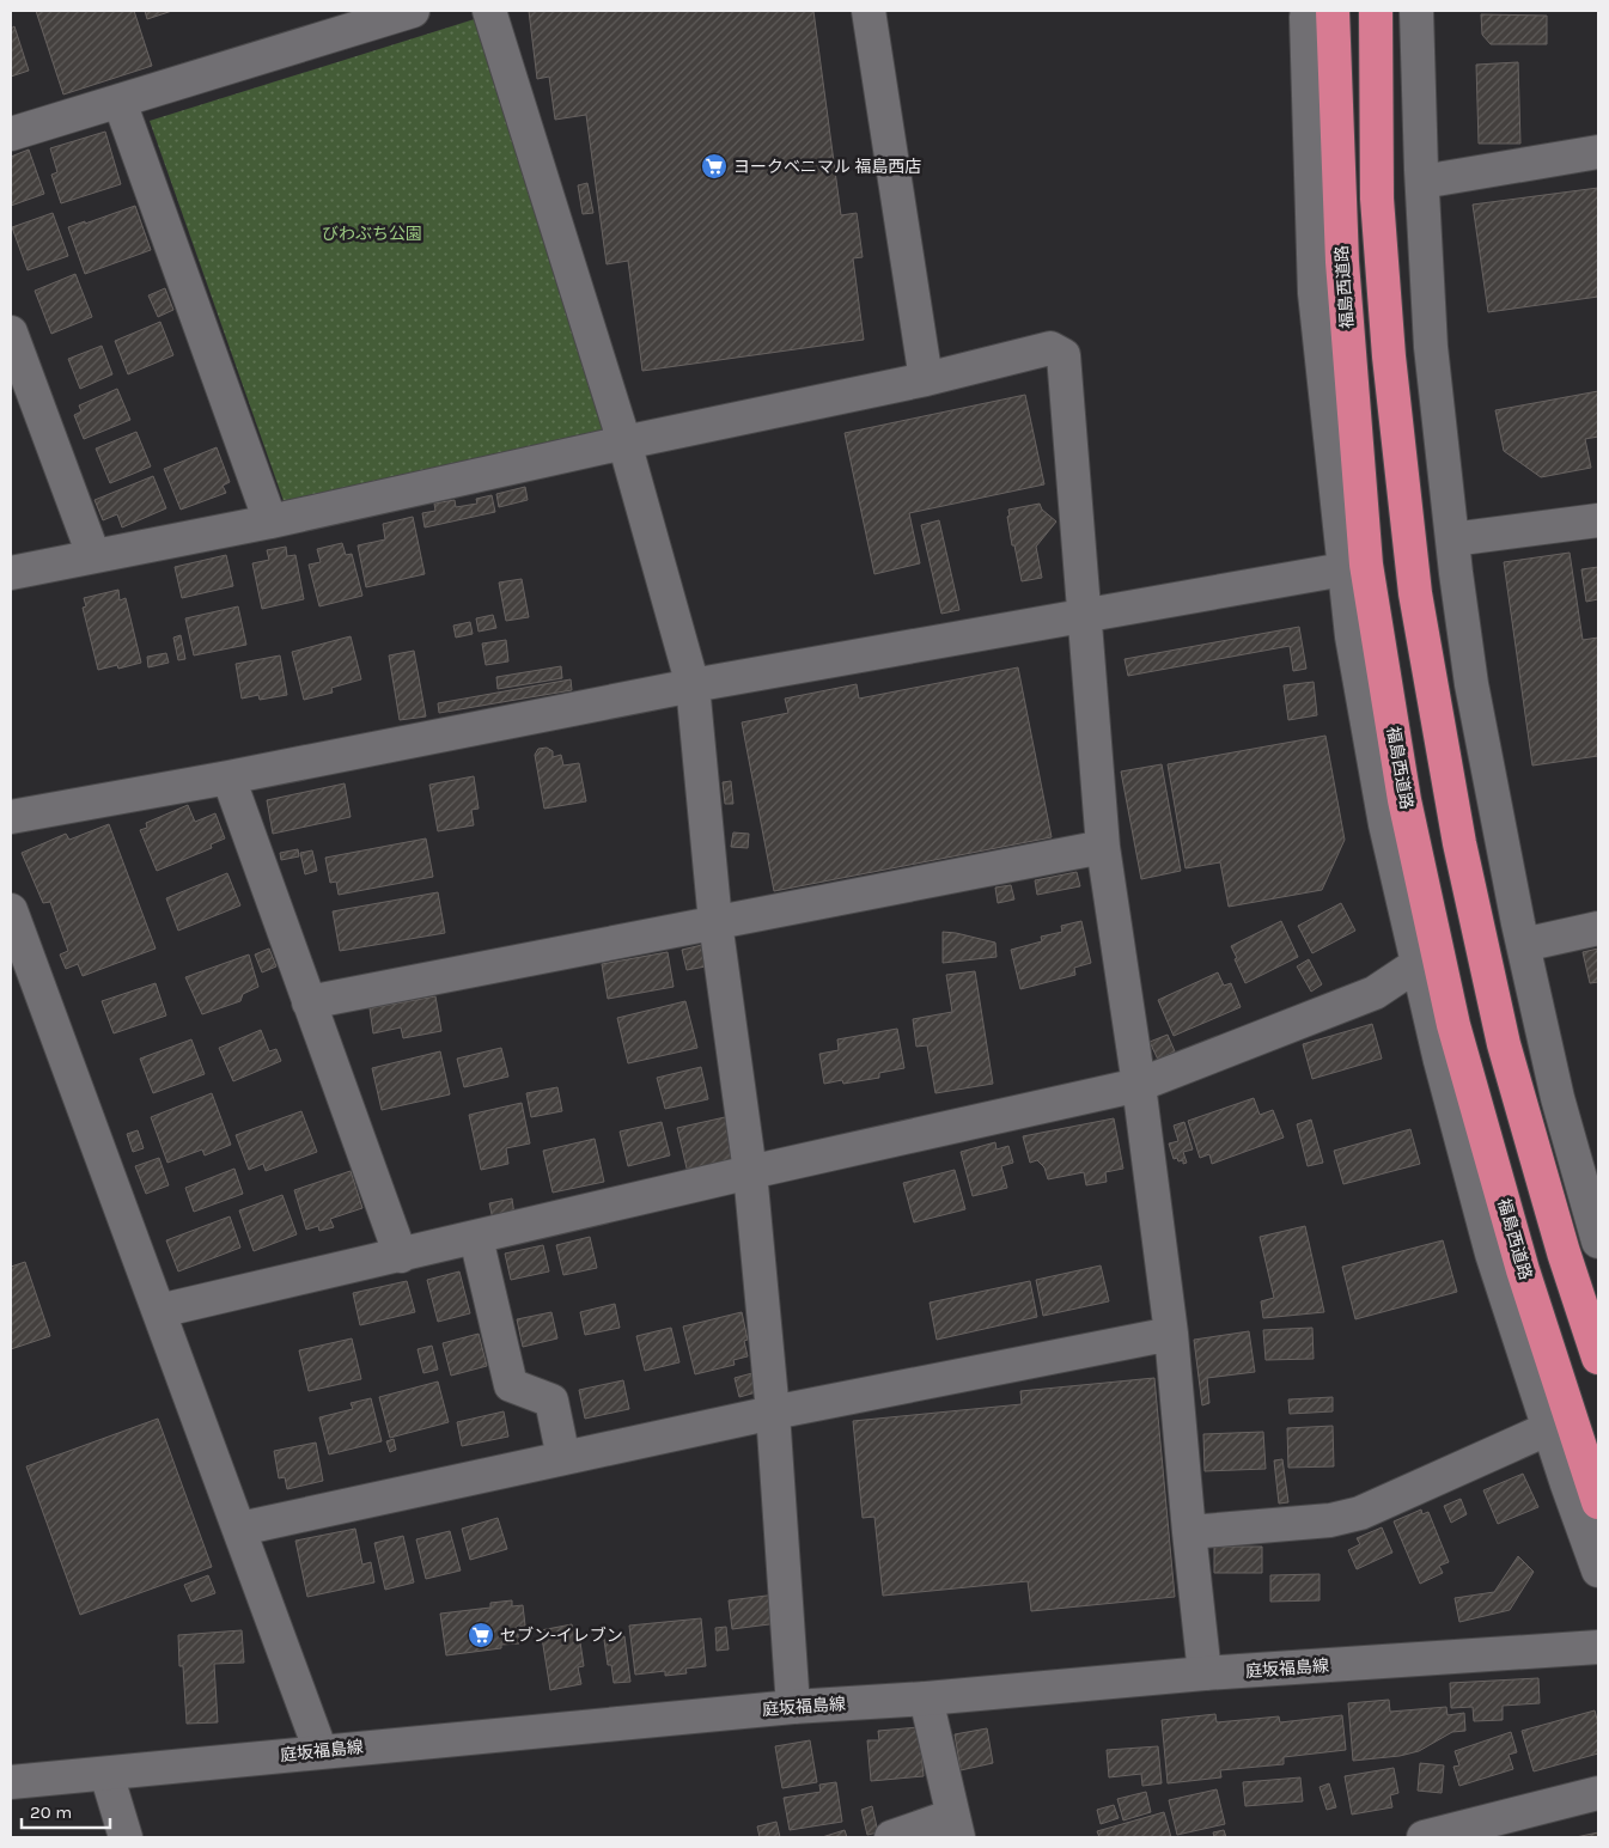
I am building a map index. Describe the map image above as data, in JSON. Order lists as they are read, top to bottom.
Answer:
{
  "streets": {
    "highway": ["福島西道路"],
    "street": ["庭坂福島線"]
  },
  "parks": ["びわぶち公園"],
  "places": {
    "supermarket": ["ヨークベニマル 福島西店", "セブン-イレブン"]
  },
  "scale_bar": "20 m"
}
